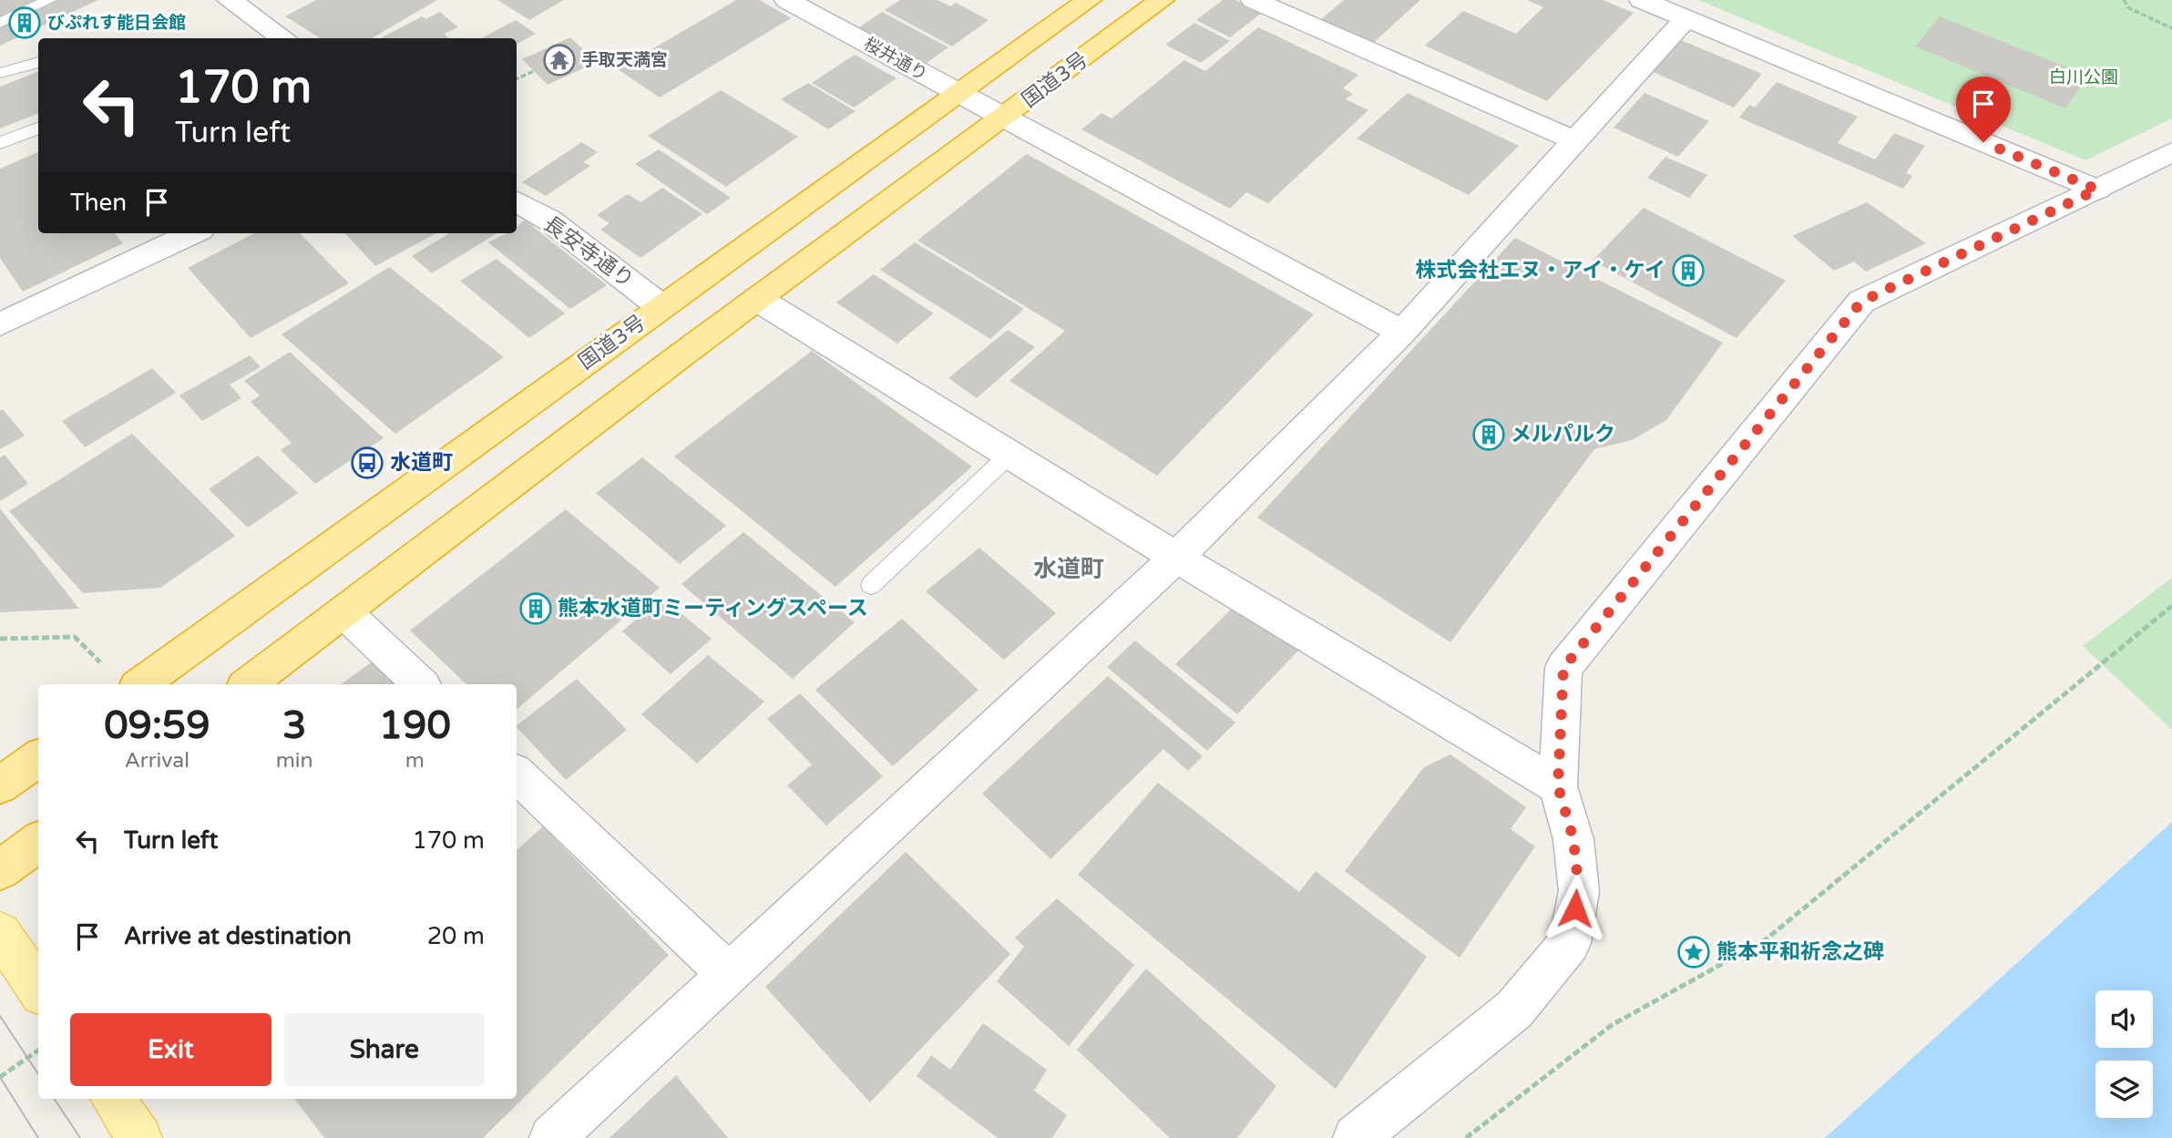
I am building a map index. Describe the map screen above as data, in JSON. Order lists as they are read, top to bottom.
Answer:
{
  "streets": {
    "highway": ["国道3号"],
    "street": ["桜井通り", "長安寺通り"]
  },
  "crossings": [
    ["桜井通り", "国道3号"],
    ["国道3号", "長安寺通り"]
  ],
  "districts": ["水道町"],
  "parks": ["白川公園"],
  "places": {
    "building": [
      "びぷれす能日会館",
      "株式会社エヌ・アイ・ケイ",
      "メルパルク",
      "熊本水道町ミーティングスペース"
    ],
    "temple": ["手取天満宮"],
    "bus stop": ["水道町"],
    "place": ["熊本平和祈念之碑"]
  },
  "page": {
    "turn": ["170 m", "Turn left"],
    "then": "Then",
    "eta": [
      "09:59",
      "Arrival",
      "3",
      "min",
      "190",
      "m"
    ],
    "list": [
      {
        "name": "Turn left",
        "value": "170 m"
      },
      {
        "name": "Arrive at destination",
        "value": "20 m"
      }
    ],
    "buttons": ["Exit", "Share"]
  }
}
